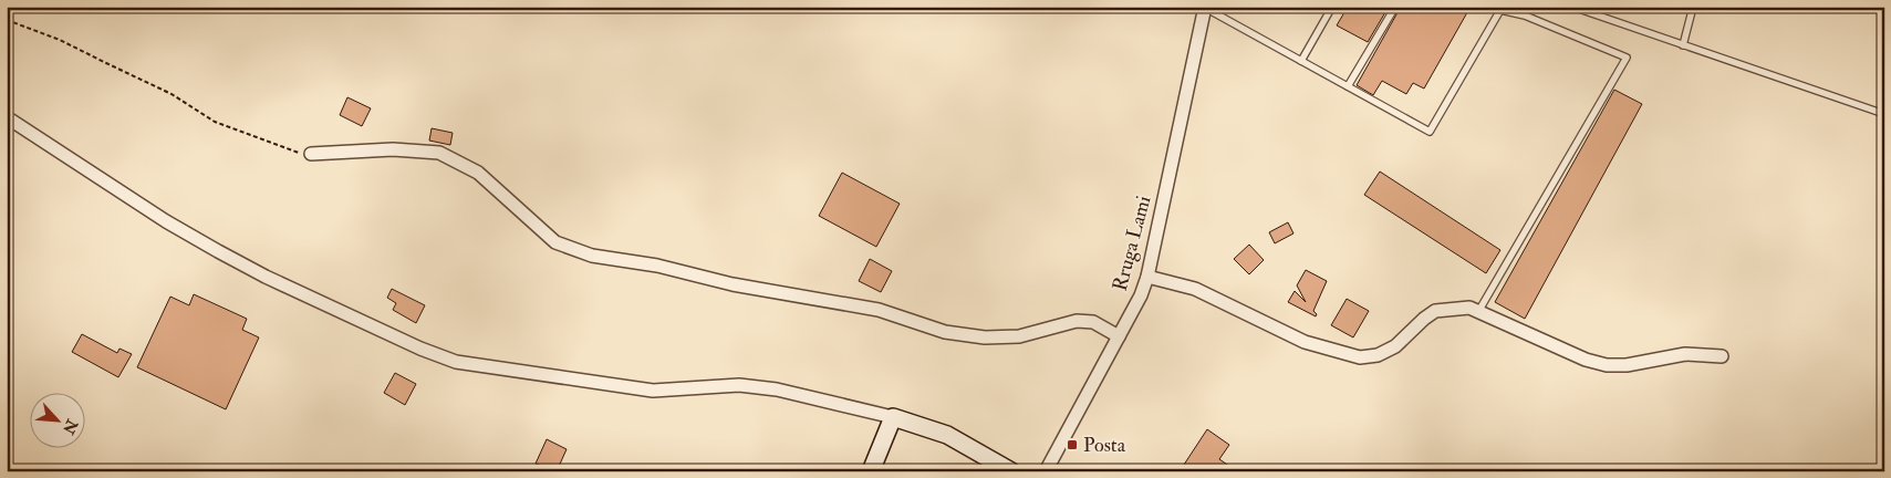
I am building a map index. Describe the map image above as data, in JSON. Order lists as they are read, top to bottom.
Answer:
{
  "streets": {
    "street": ["Rruga Lami"]
  },
  "places": {
    "transit": ["Posta"]
  },
  "north": "bottom right"
}
